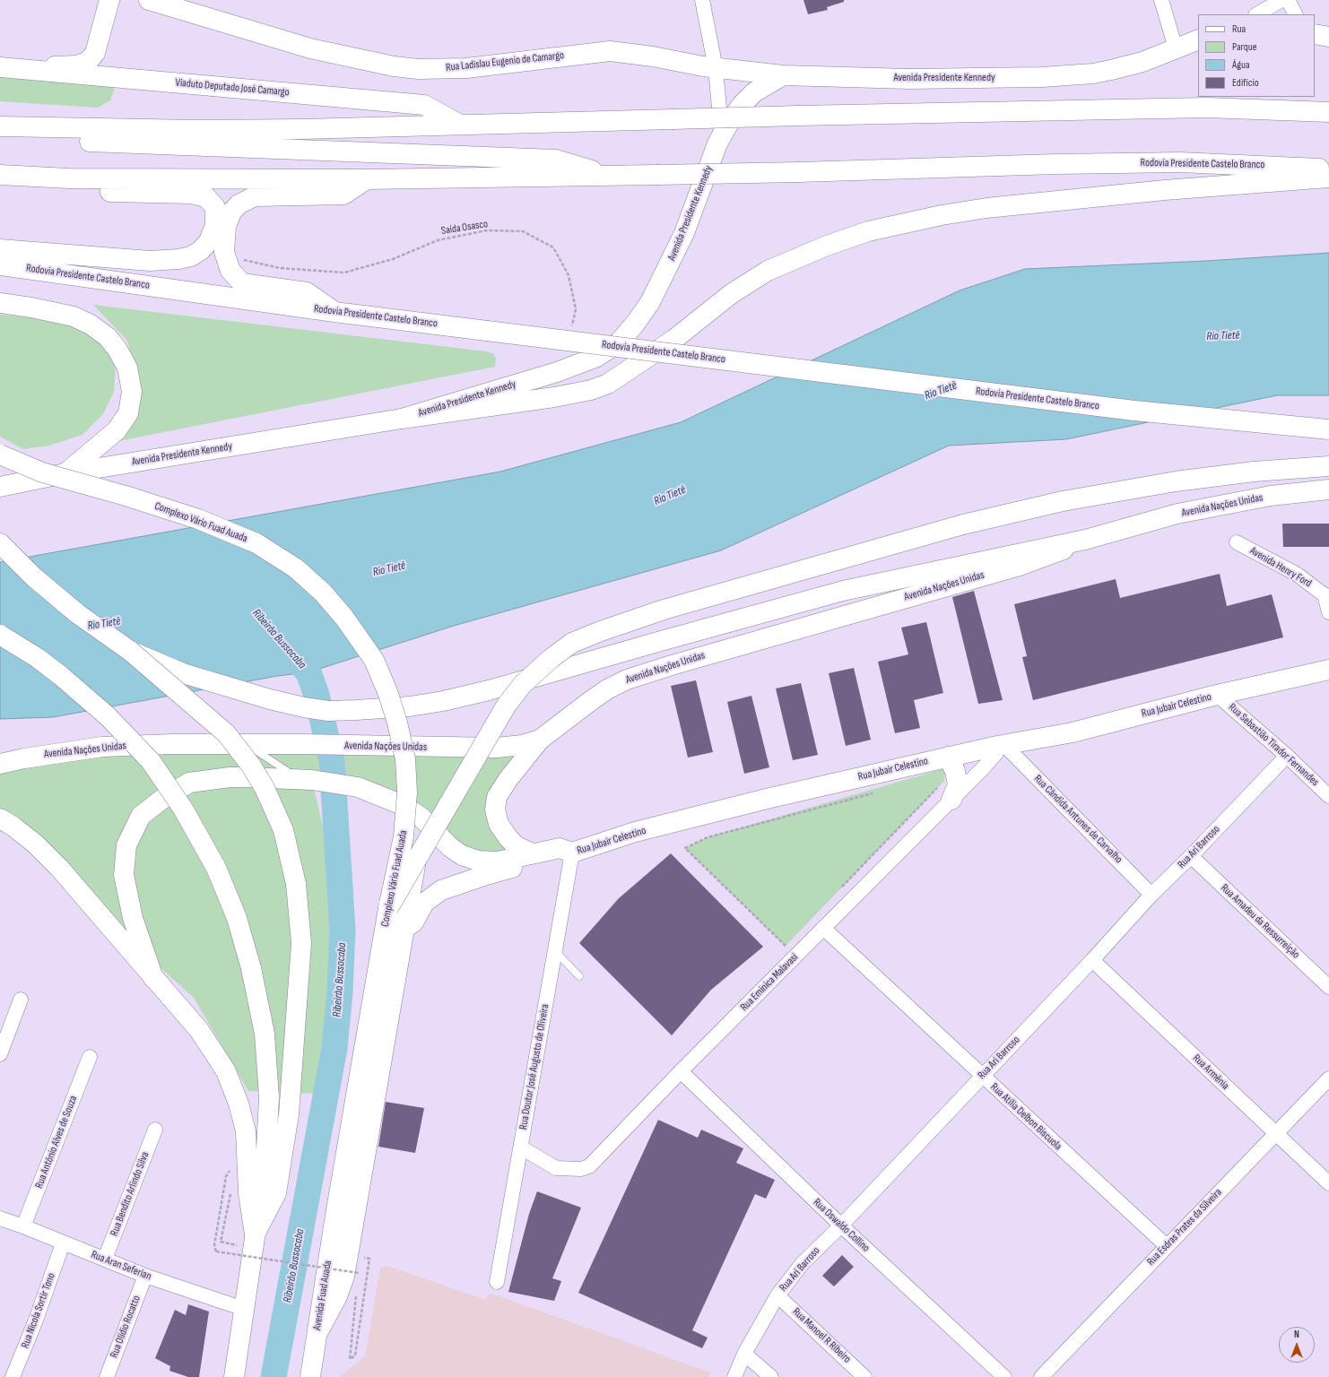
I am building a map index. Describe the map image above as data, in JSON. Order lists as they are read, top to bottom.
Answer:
{
  "streets": {
    "main road": [
      "Rua Ladislau Eugenio de Camargo",
      "Avenida Presidente Kennedy",
      "Viaduto Deputado José Camargo",
      "Rodovia Presidente Castelo Branco",
      "Avenida Nações Unidas",
      "Complexo Vário Fuad Auada",
      "Rua Jubair Celestino",
      "Avenida Fuad Auada"
    ],
    "street": [
      "Avenida Henry Ford",
      "Rua Sebastião Tirador Fernandes",
      "Rua Cândida Antunes de Carvalho",
      "Rua Ari Barroso",
      "Rua Amadeu da Ressurreição",
      "Rua Eminica Malavasi",
      "Rua Doutor José Augusto de Oliveira",
      "Rua Armênia",
      "Rua Atília Delbon Biscuola",
      "Rua Antônio Alves de Souza",
      "Rua Bendito Arlindo Silva",
      "Rua Oswaldo Collino",
      "Rua Esdras Prates da Silveira",
      "Rua Aran Seferian",
      "Rua Nicola Sortir Tono",
      "Rua Olídio Rocatto",
      "Rua Manoel R Ribeiro"
    ],
    "path": ["Saída Osasco"]
  },
  "crossings": [
    ["Rua Ladislau Eugenio de Camargo", "Avenida Presidente Kennedy"],
    ["Complexo Vário Fuad Auada", "Avenida Fuad Auada"],
    ["Rua Jubair Celestino", "Rua Sebastião Tirador Fernandes"],
    ["Rua Jubair Celestino", "Rua Cândida Antunes de Carvalho"],
    ["Rua Jubair Celestino", "Rua Eminica Malavasi"],
    ["Rua Jubair Celestino", "Rua Doutor José Augusto de Oliveira"],
    ["Rua Sebastião Tirador Fernandes", "Rua Ari Barroso"],
    ["Rua Cândida Antunes de Carvalho", "Rua Ari Barroso"],
    ["Rua Cândida Antunes de Carvalho", "Rua Eminica Malavasi"],
    ["Rua Ari Barroso", "Rua Amadeu da Ressurreição"],
    ["Rua Ari Barroso", "Rua Armênia"],
    ["Rua Ari Barroso", "Rua Atília Delbon Biscuola"],
    ["Rua Ari Barroso", "Rua Oswaldo Collino"],
    ["Rua Ari Barroso", "Rua Manoel R Ribeiro"],
    ["Rua Eminica Malavasi", "Rua Doutor José Augusto de Oliveira"],
    ["Rua Eminica Malavasi", "Rua Atília Delbon Biscuola"],
    ["Rua Eminica Malavasi", "Rua Oswaldo Collino"],
    ["Rua Armênia", "Rua Esdras Prates da Silveira"],
    ["Rua Atília Delbon Biscuola", "Rua Esdras Prates da Silveira"],
    ["Rua Antônio Alves de Souza", "Rua Aran Seferian"],
    ["Rua Bendito Arlindo Silva", "Rua Aran Seferian"],
    ["Rua Aran Seferian", "Rua Nicola Sortir Tono"],
    ["Rua Aran Seferian", "Rua Olídio Rocatto"]
  ],
  "water": ["Rio Tietê", "Ribeirão Bussocaba"],
  "legend": [
    "Rua",
    "Parque",
    "Água",
    "Edifício"
  ],
  "north": "top"
}
